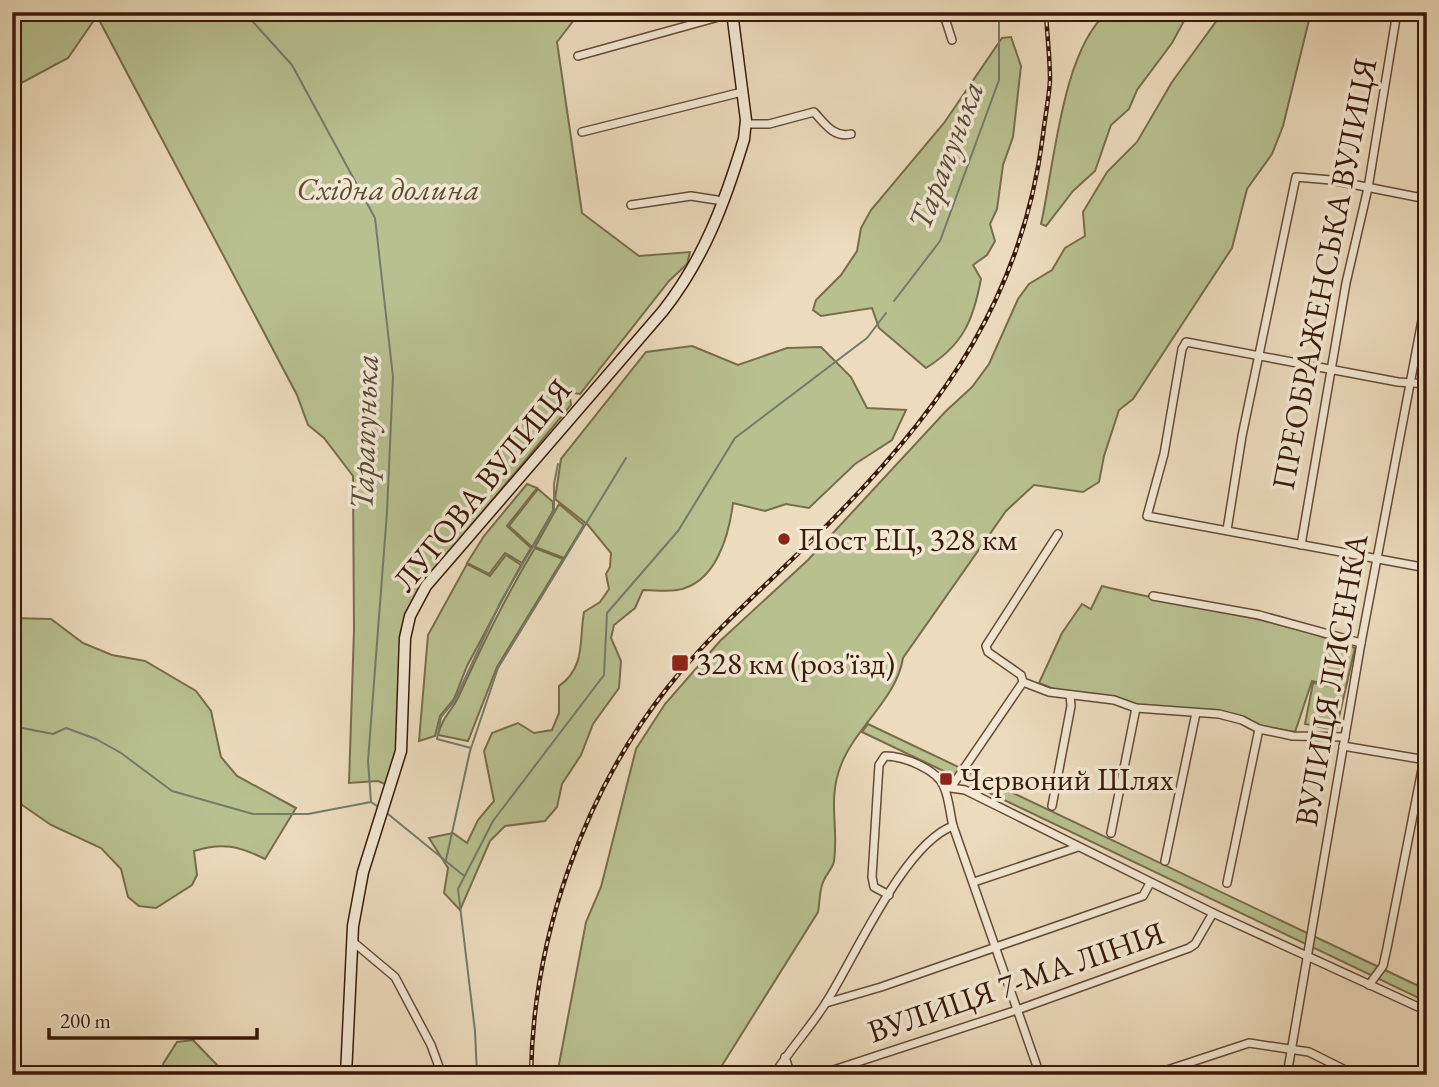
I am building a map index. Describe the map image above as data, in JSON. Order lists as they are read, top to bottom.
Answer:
{
  "streets": {
    "street": [
      "ПРЕОБРАЖЕНСЬКА ВУЛИЦЯ",
      "ЛУГОВА ВУЛИЦЯ",
      "ВУЛИЦЯ ЛИСЕНКА",
      "ВУЛИЦЯ 7-МА ЛІНІЯ"
    ]
  },
  "water": ["Тарапунька"],
  "parks": ["Східна долина"],
  "places": {
    "other": ["Пост ЕЦ, 328 км"],
    "transit": ["328 км (роз'їзд)", "Червоний Шлях"]
  },
  "scale_bar": "200 m"
}
